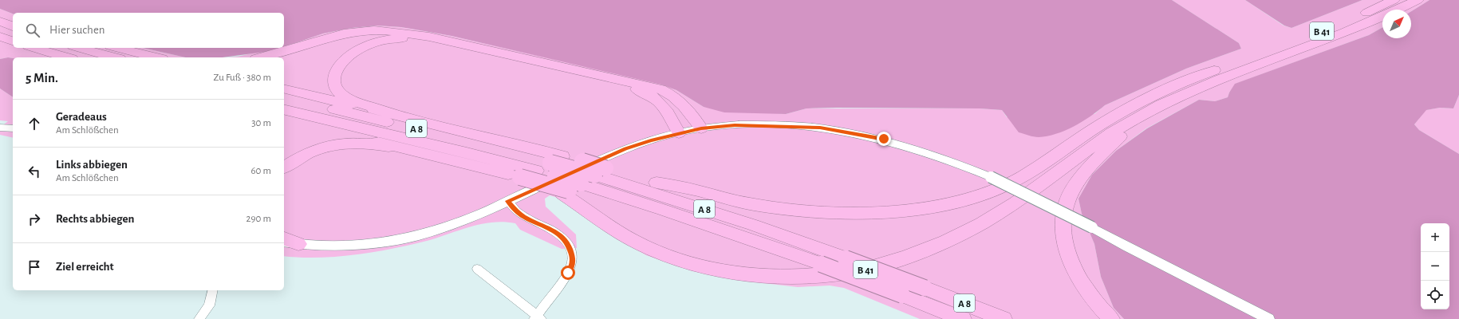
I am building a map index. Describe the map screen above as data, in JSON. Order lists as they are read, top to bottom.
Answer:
{
  "streets": {
    "highway": ["B 41", "A 8"]
  },
  "crossings": [
    ["B 41", "A 8"]
  ],
  "north": "top right",
  "page": {
    "search": "Hier suchen",
    "heading": ["5 Min.", "Zu Fuß · 380 m"],
    "list": [
      ["Geradeaus", "Am Schlößchen", "30 m"],
      ["Links abbiegen", "Am Schlößchen", "60 m"],
      ["Rechts abbiegen", "290 m"],
      "Ziel erreicht"
    ],
    "map_buttons": ["+", "−"]
  }
}
